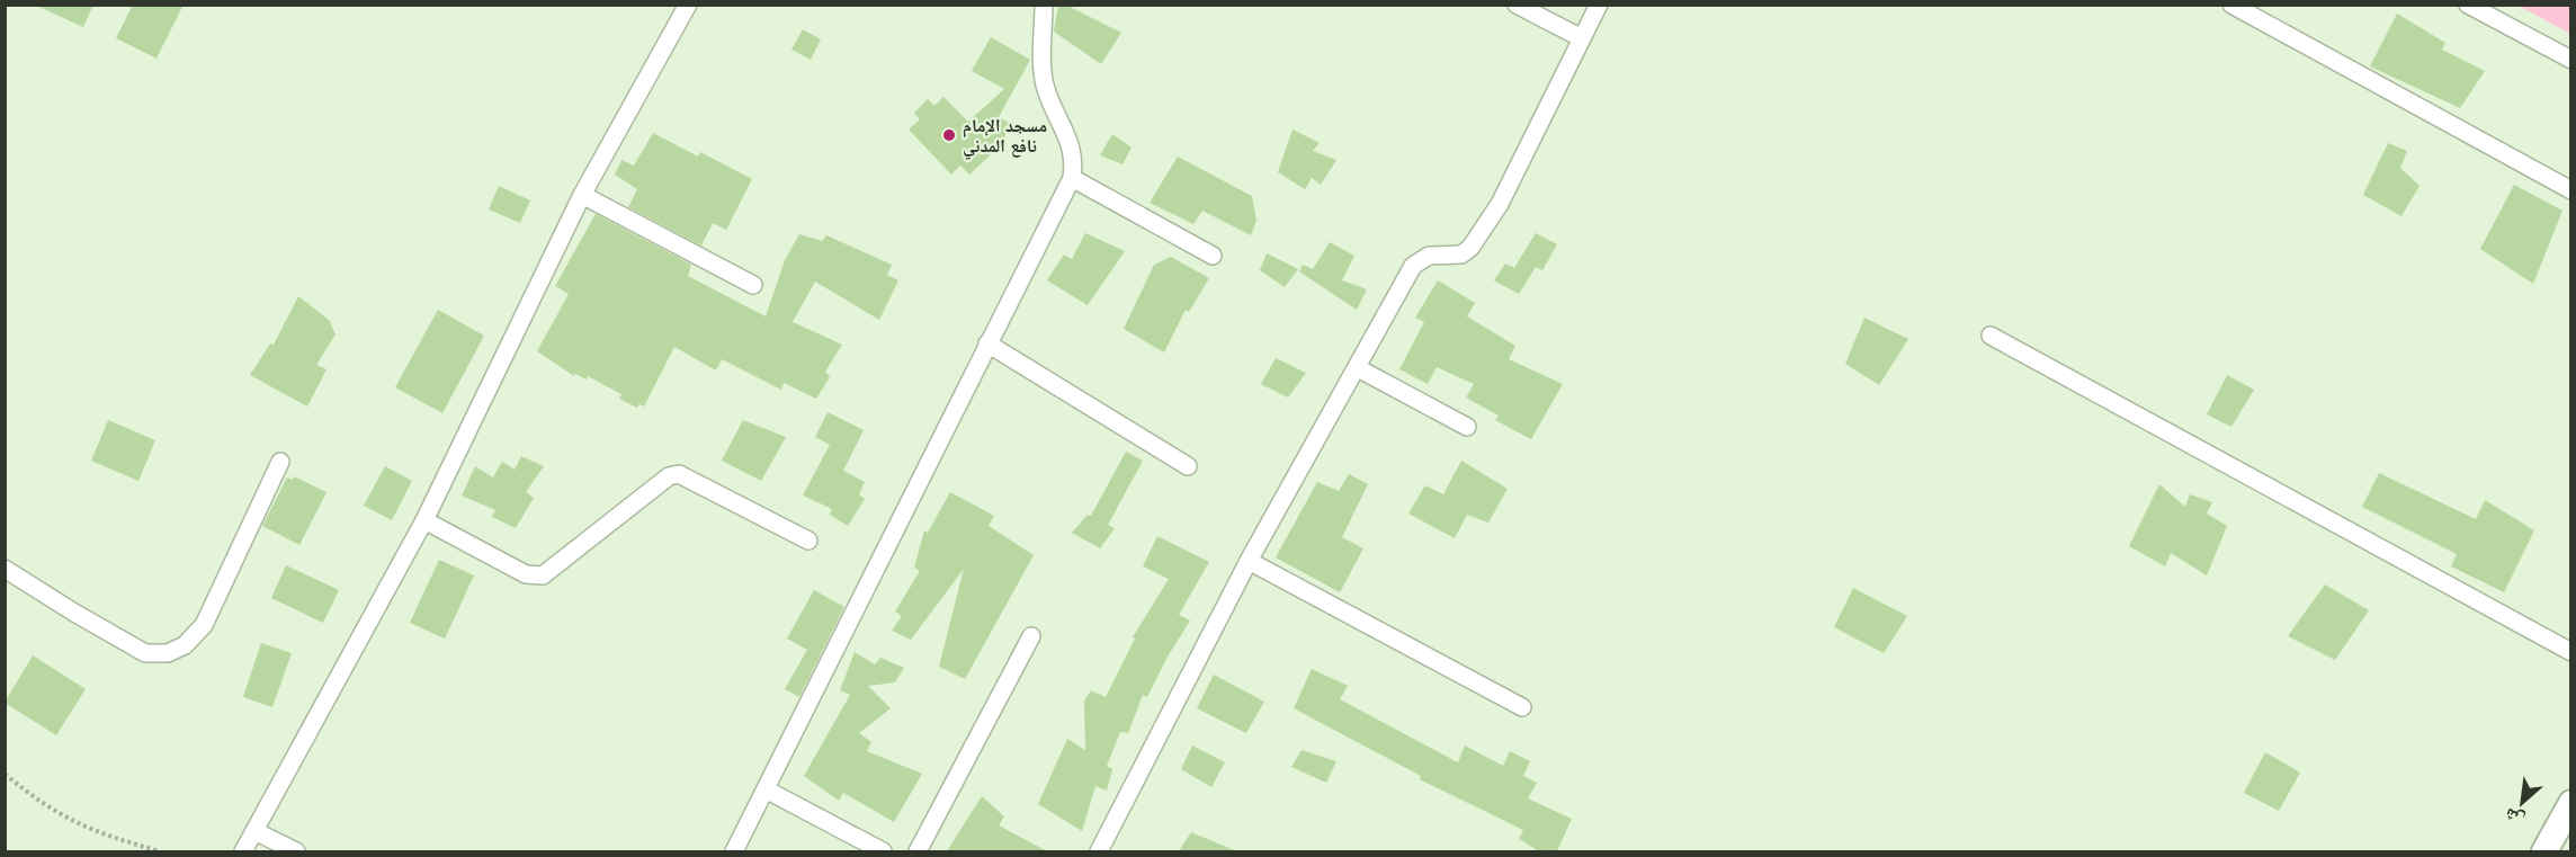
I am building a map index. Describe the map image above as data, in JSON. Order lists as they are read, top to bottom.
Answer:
{
  "places": ["مسجد الإمام نافع المدني"],
  "north": "bottom left"
}
